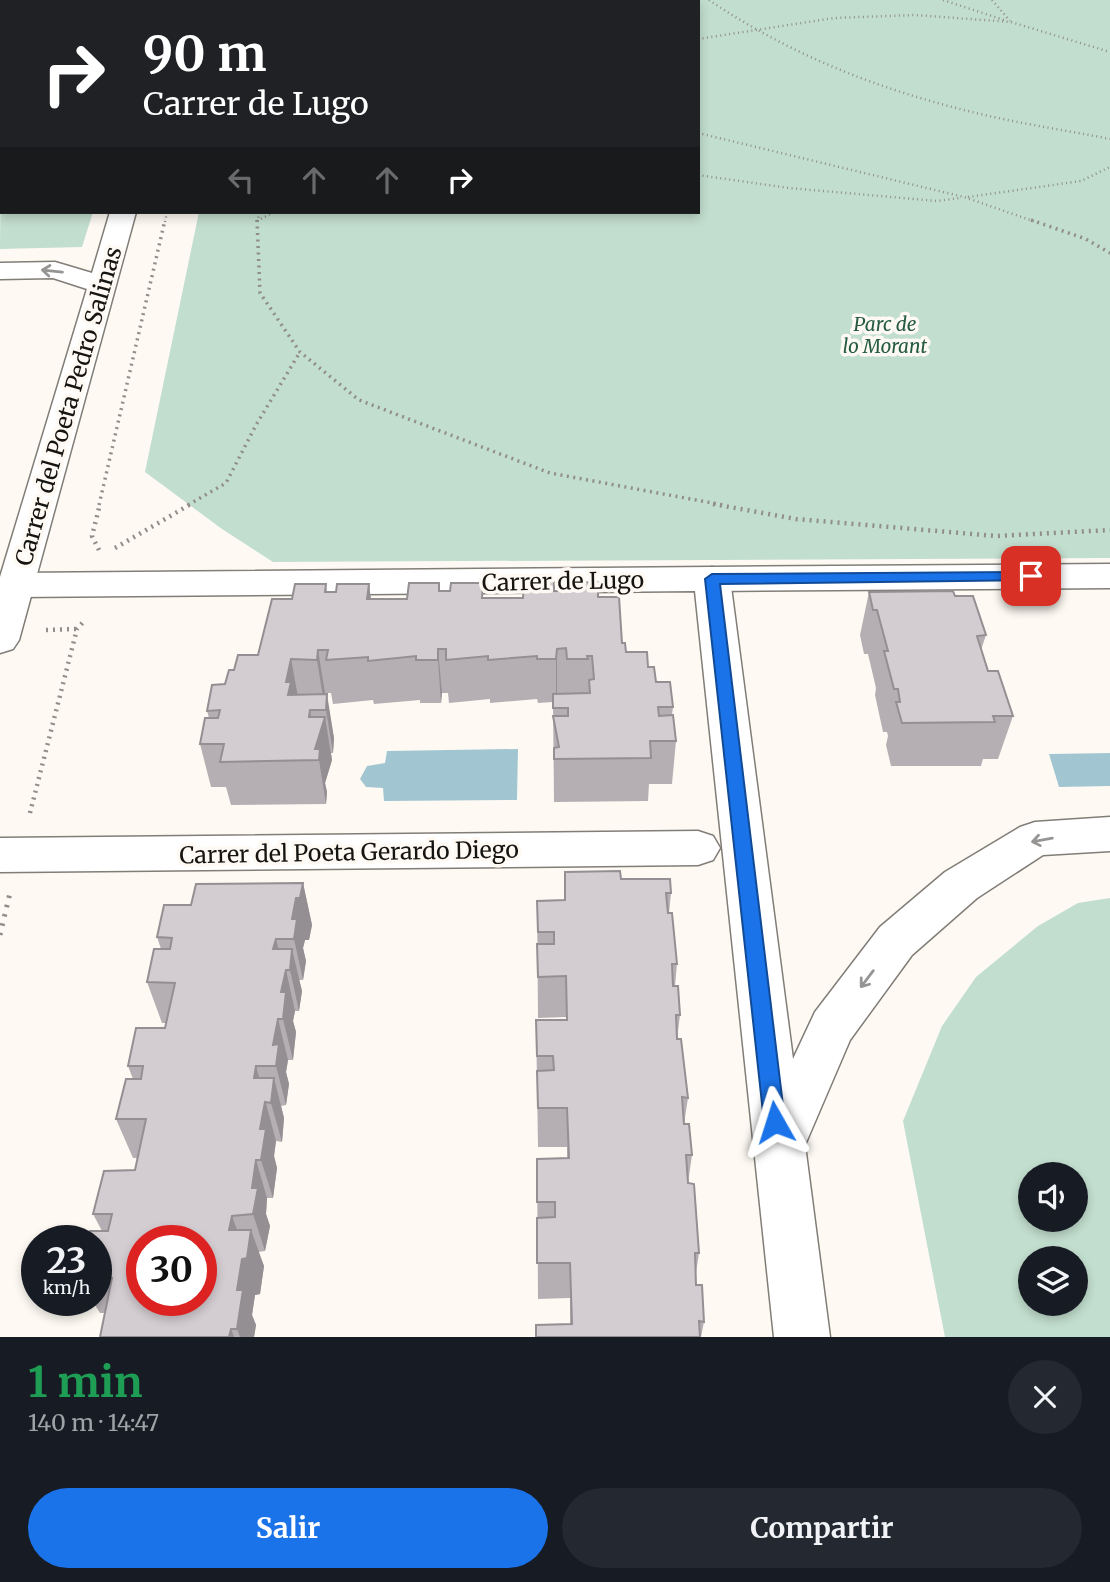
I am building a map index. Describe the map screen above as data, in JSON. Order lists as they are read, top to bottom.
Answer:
{
  "streets": {
    "street": ["Carrer del Poeta Pedro Salinas", "Carrer de Lugo", "Carrer del Poeta Gerardo Diego"]
  },
  "crossings": [
    ["Carrer del Poeta Pedro Salinas", "Carrer de Lugo"]
  ],
  "parks": ["Parc de lo Morant"],
  "page": {
    "turn": ["90 m", "Carrer de Lugo"],
    "speed": "23 km/h",
    "limit": "30",
    "heading": ["1 min", "140 m · 14:47"],
    "buttons": ["Salir", "Compartir"]
  }
}
